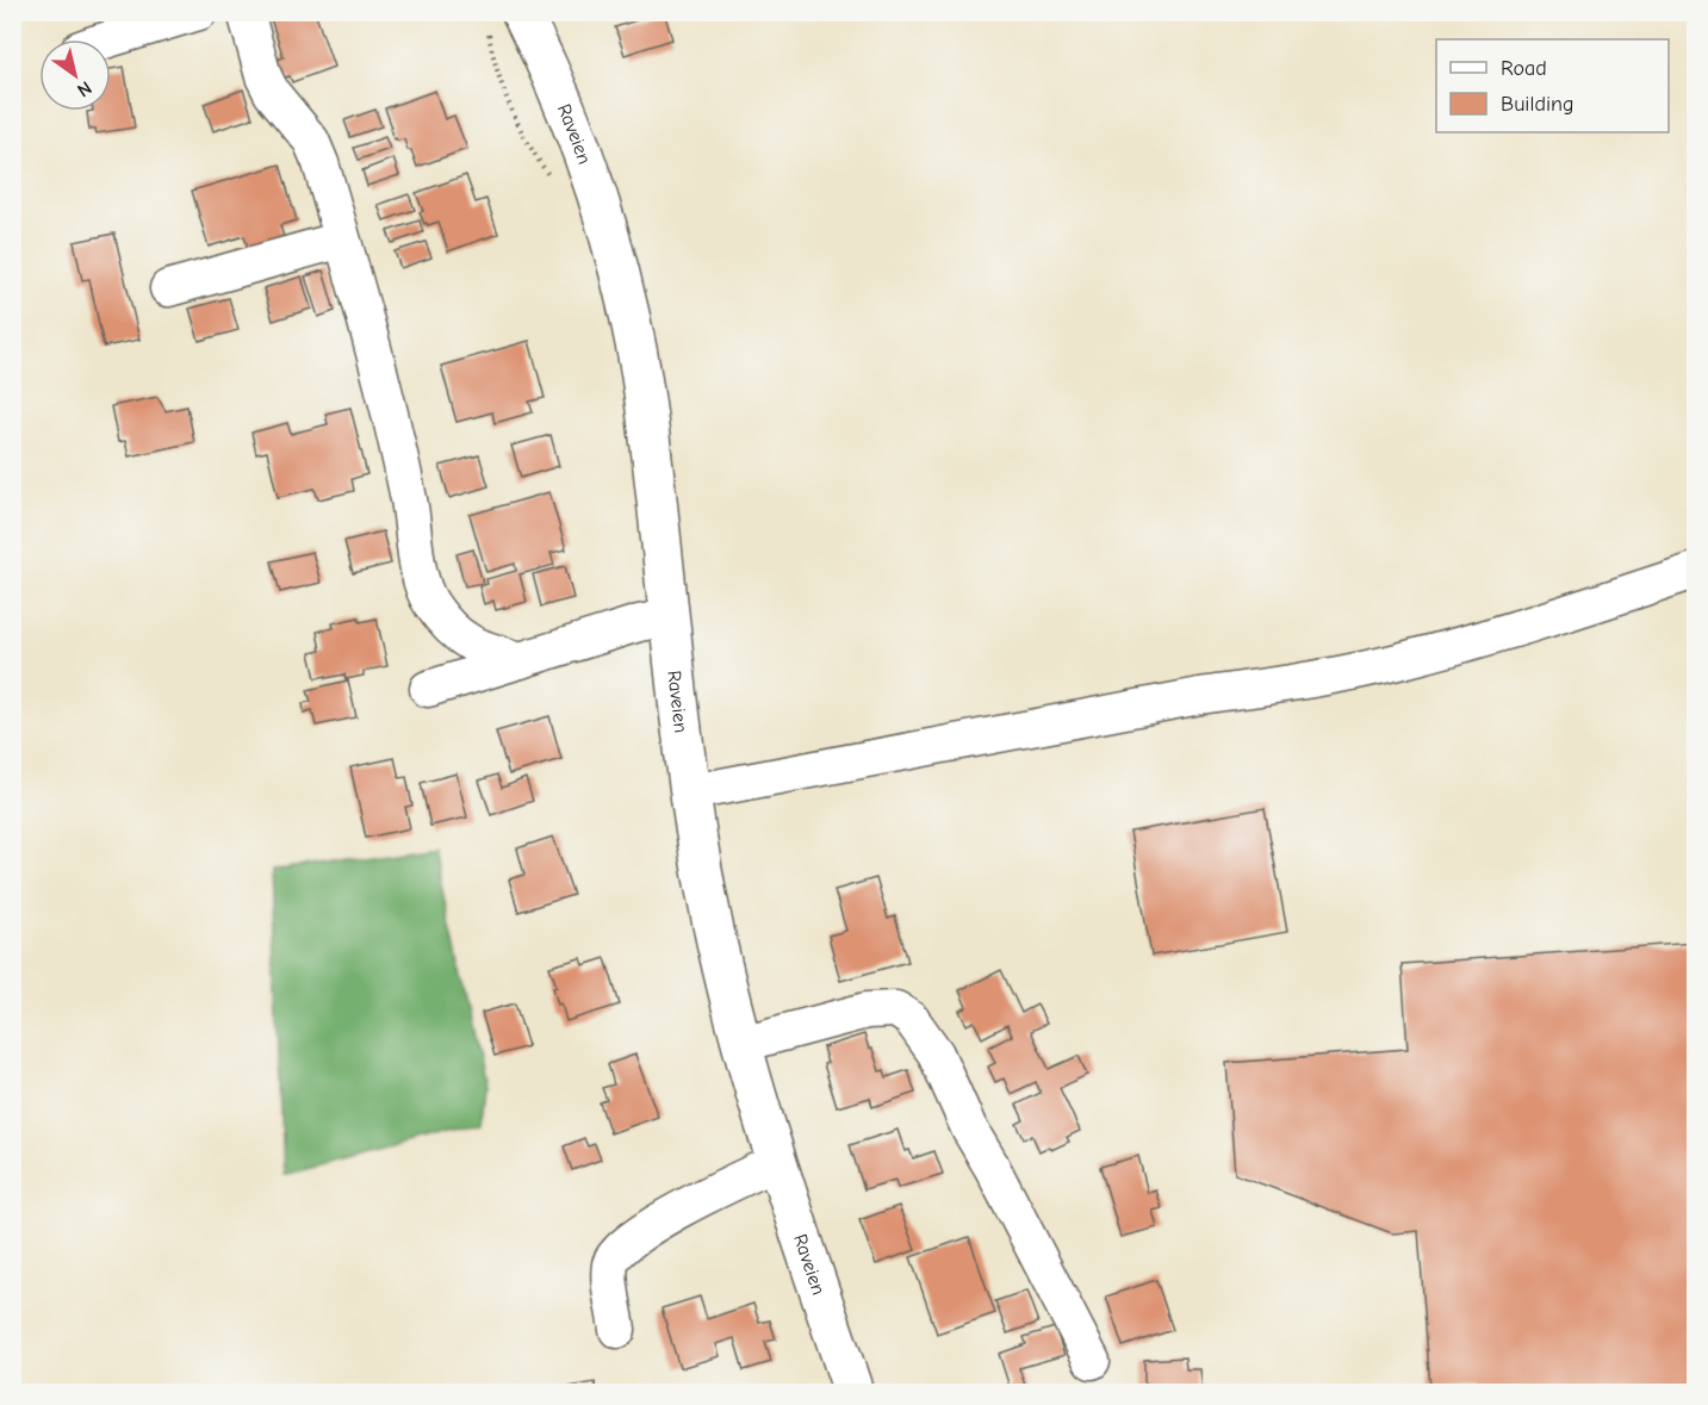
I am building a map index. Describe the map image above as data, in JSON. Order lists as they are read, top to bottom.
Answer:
{
  "streets": {
    "main road": ["Raveien"]
  },
  "legend": ["Road", "Building"],
  "north": "bottom right"
}
